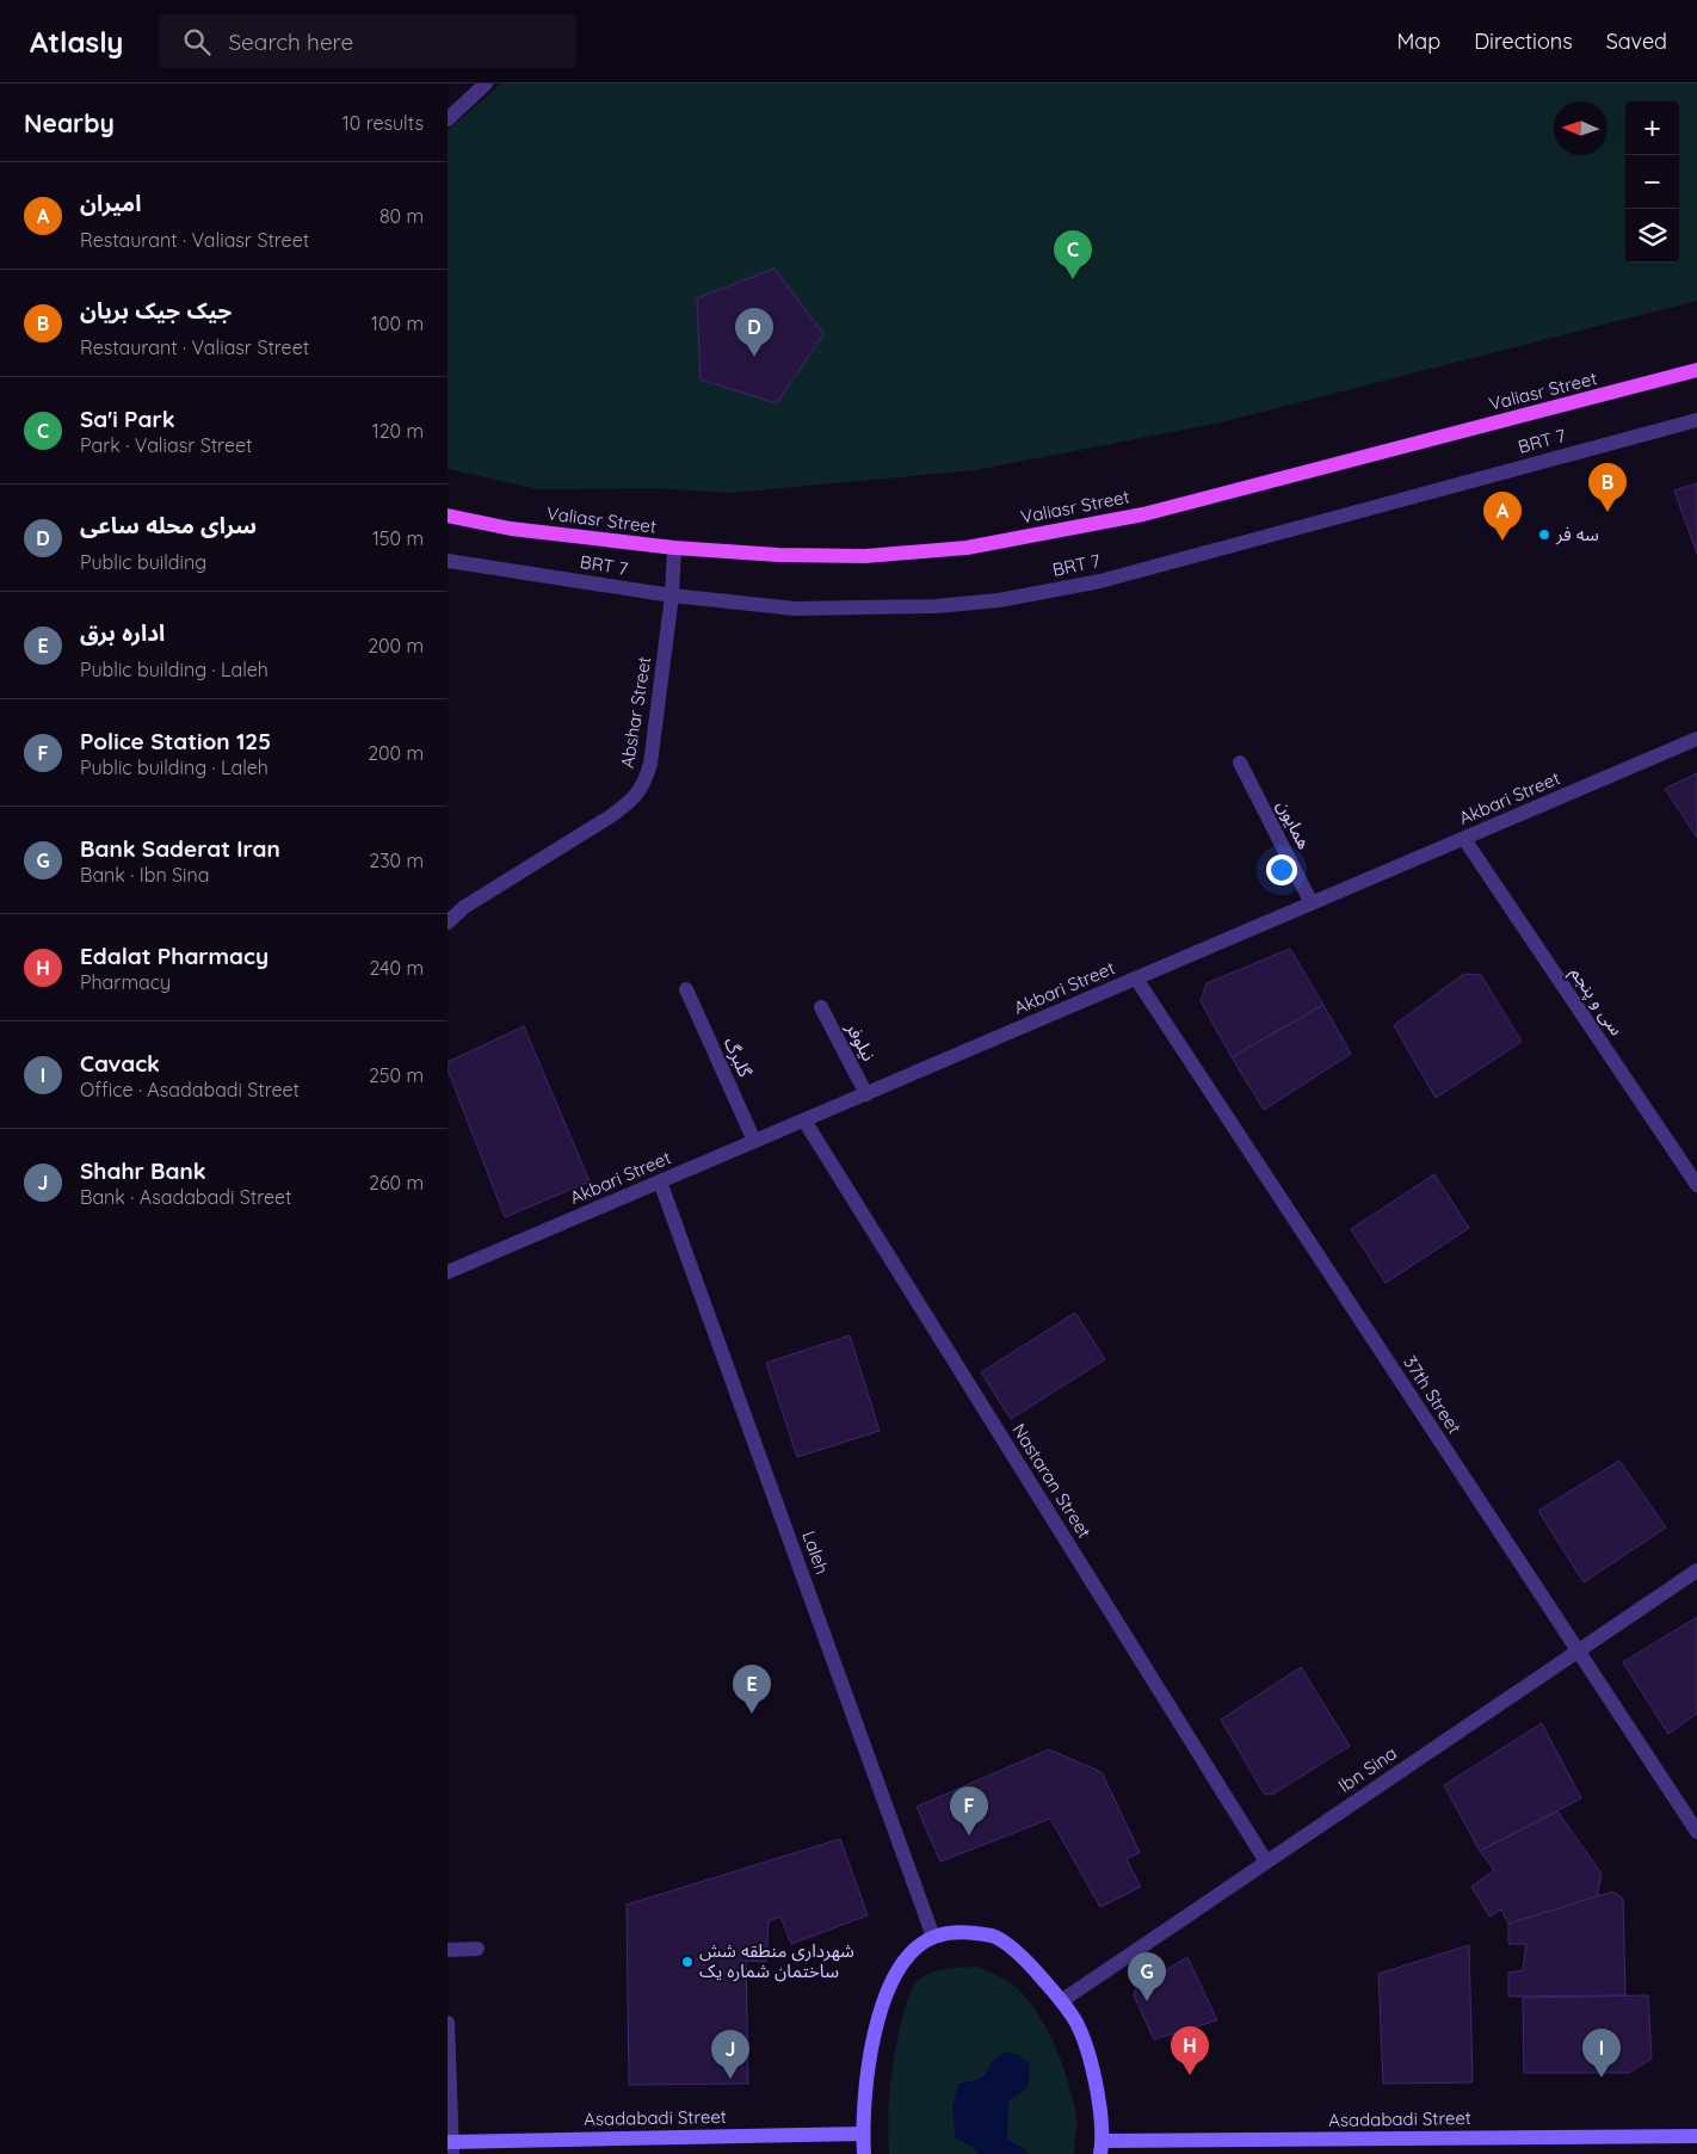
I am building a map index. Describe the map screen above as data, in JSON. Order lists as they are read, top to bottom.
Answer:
{
  "streets": {
    "main road": ["Valiasr Street", "Asadabadi Street"],
    "street": [
      "BRT 7",
      "Abshar Street",
      "Akbari Street",
      "همایون",
      "سی و پنجم",
      "نیلوفر",
      "گلبرگ",
      "37th Street",
      "Nastaran Street",
      "Laleh",
      "Ibn Sina"
    ]
  },
  "crossings": [
    ["Valiasr Street", "Abshar Street"],
    ["BRT 7", "Abshar Street"],
    ["Akbari Street", "همایون"],
    ["Akbari Street", "سی و پنجم"],
    ["Akbari Street", "نیلوفر"],
    ["Akbari Street", "گلبرگ"],
    ["Akbari Street", "37th Street"],
    ["Akbari Street", "Nastaran Street"],
    ["Akbari Street", "Laleh"],
    ["37th Street", "Ibn Sina"],
    ["Nastaran Street", "Ibn Sina"]
  ],
  "places": ["سه فر", "شهرداری منطقه شش ساختمان شماره یک"],
  "north": "left",
  "page": {
    "header": "Atlasly",
    "search": "Search here",
    "nav": ["Map", "Directions", "Saved"],
    "heading": ["Nearby", "10 results"],
    "map_buttons": ["+", "−"],
    "list": [
      {
        "mark": "A",
        "name": "امیران",
        "note": "Restaurant · Valiasr Street",
        "value": "80 m"
      },
      {
        "mark": "B",
        "name": "جیک جیک بریان",
        "note": "Restaurant · Valiasr Street",
        "value": "100 m"
      },
      {
        "mark": "C",
        "name": "Sa'i Park",
        "note": "Park · Valiasr Street",
        "value": "120 m"
      },
      {
        "mark": "D",
        "name": "سرای محله ساعی",
        "note": "Public building",
        "value": "150 m"
      },
      {
        "mark": "E",
        "name": "اداره برق",
        "note": "Public building · Laleh",
        "value": "200 m"
      },
      {
        "mark": "F",
        "name": "Police Station 125",
        "note": "Public building · Laleh",
        "value": "200 m"
      },
      {
        "mark": "G",
        "name": "Bank Saderat Iran",
        "note": "Bank · Ibn Sina",
        "value": "230 m"
      },
      {
        "mark": "H",
        "name": "Edalat Pharmacy",
        "note": "Pharmacy",
        "value": "240 m"
      },
      {
        "mark": "I",
        "name": "Cavack",
        "note": "Office · Asadabadi Street",
        "value": "250 m"
      },
      {
        "mark": "J",
        "name": "Shahr Bank",
        "note": "Bank · Asadabadi Street",
        "value": "260 m"
      }
    ],
    "pins": [
      "C",
      "D",
      "B",
      "A",
      "E",
      "F",
      "G",
      "H",
      "I",
      "J"
    ]
  }
}
